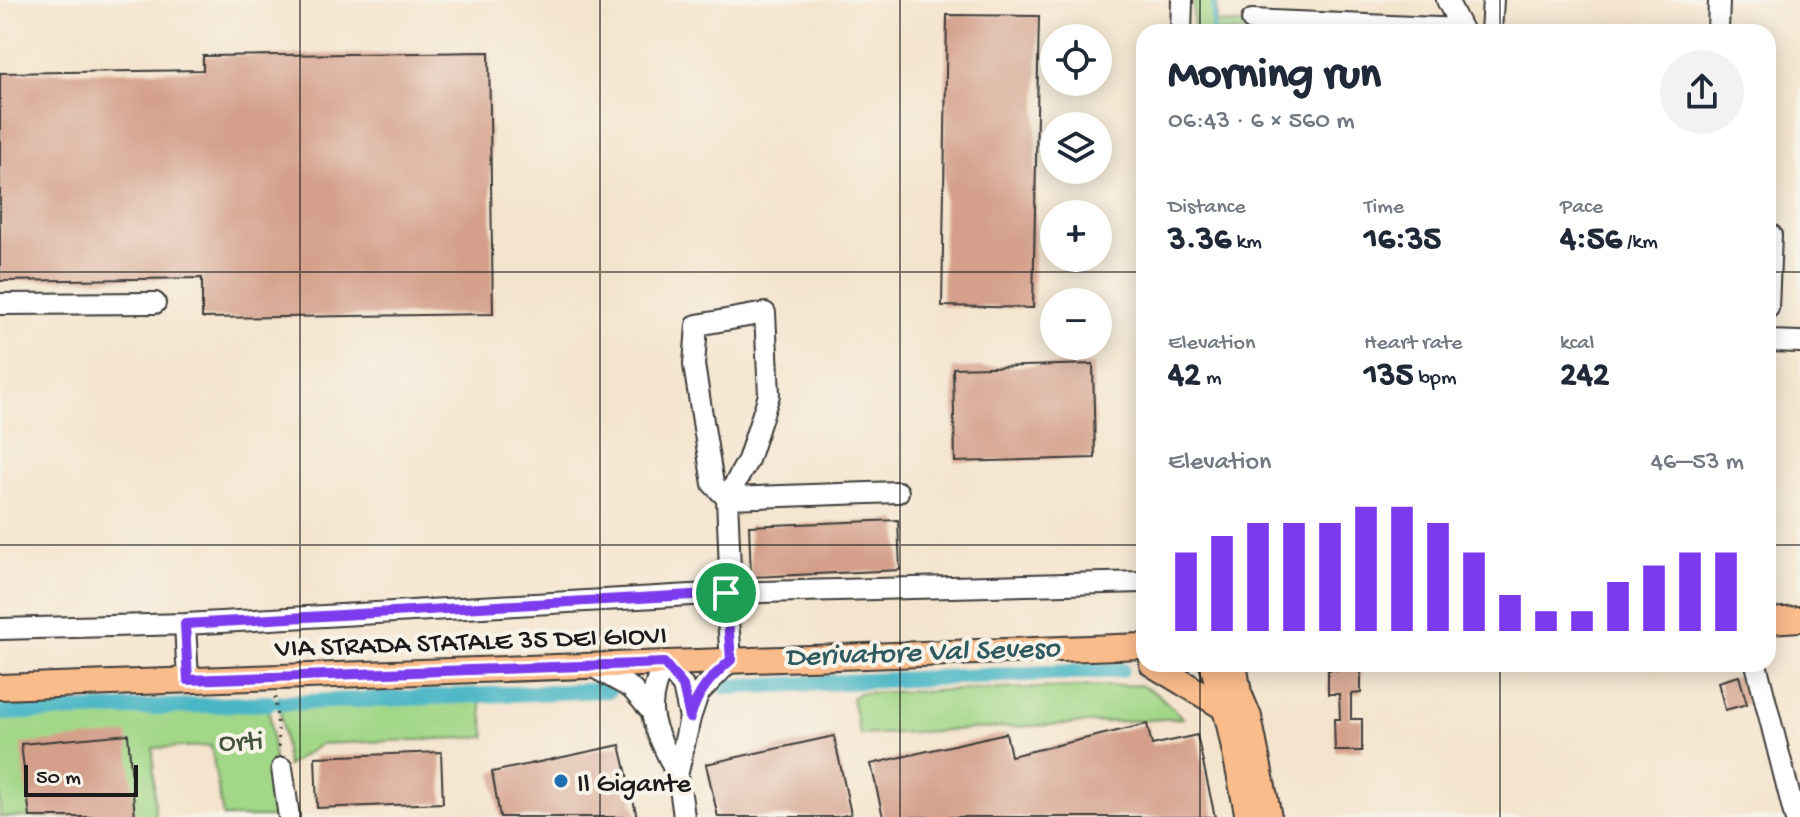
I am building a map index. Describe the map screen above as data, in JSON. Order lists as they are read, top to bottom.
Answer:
{
  "streets": {
    "main road": ["VIA STRADA STATALE 35 DEI GIOVI"]
  },
  "water": ["Derivatore Val Seveso"],
  "parks": ["Orti"],
  "places": ["Il Gigante"],
  "scale_bar": "50 m",
  "page": {
    "map_buttons": ["+", "−"],
    "heading": ["Morning run", "06:43 · 6 × 560 m"],
    "stats": [
      ["Distance", "3.36 km"],
      ["Time", "16:35"],
      ["Pace", "4:56 /km"],
      ["Elevation", "42 m"],
      ["Heart rate", "135 bpm"],
      ["kcal", "242"]
    ],
    "chart": ["Elevation", "46–53 m"],
    "scale": "50 m"
  }
}
